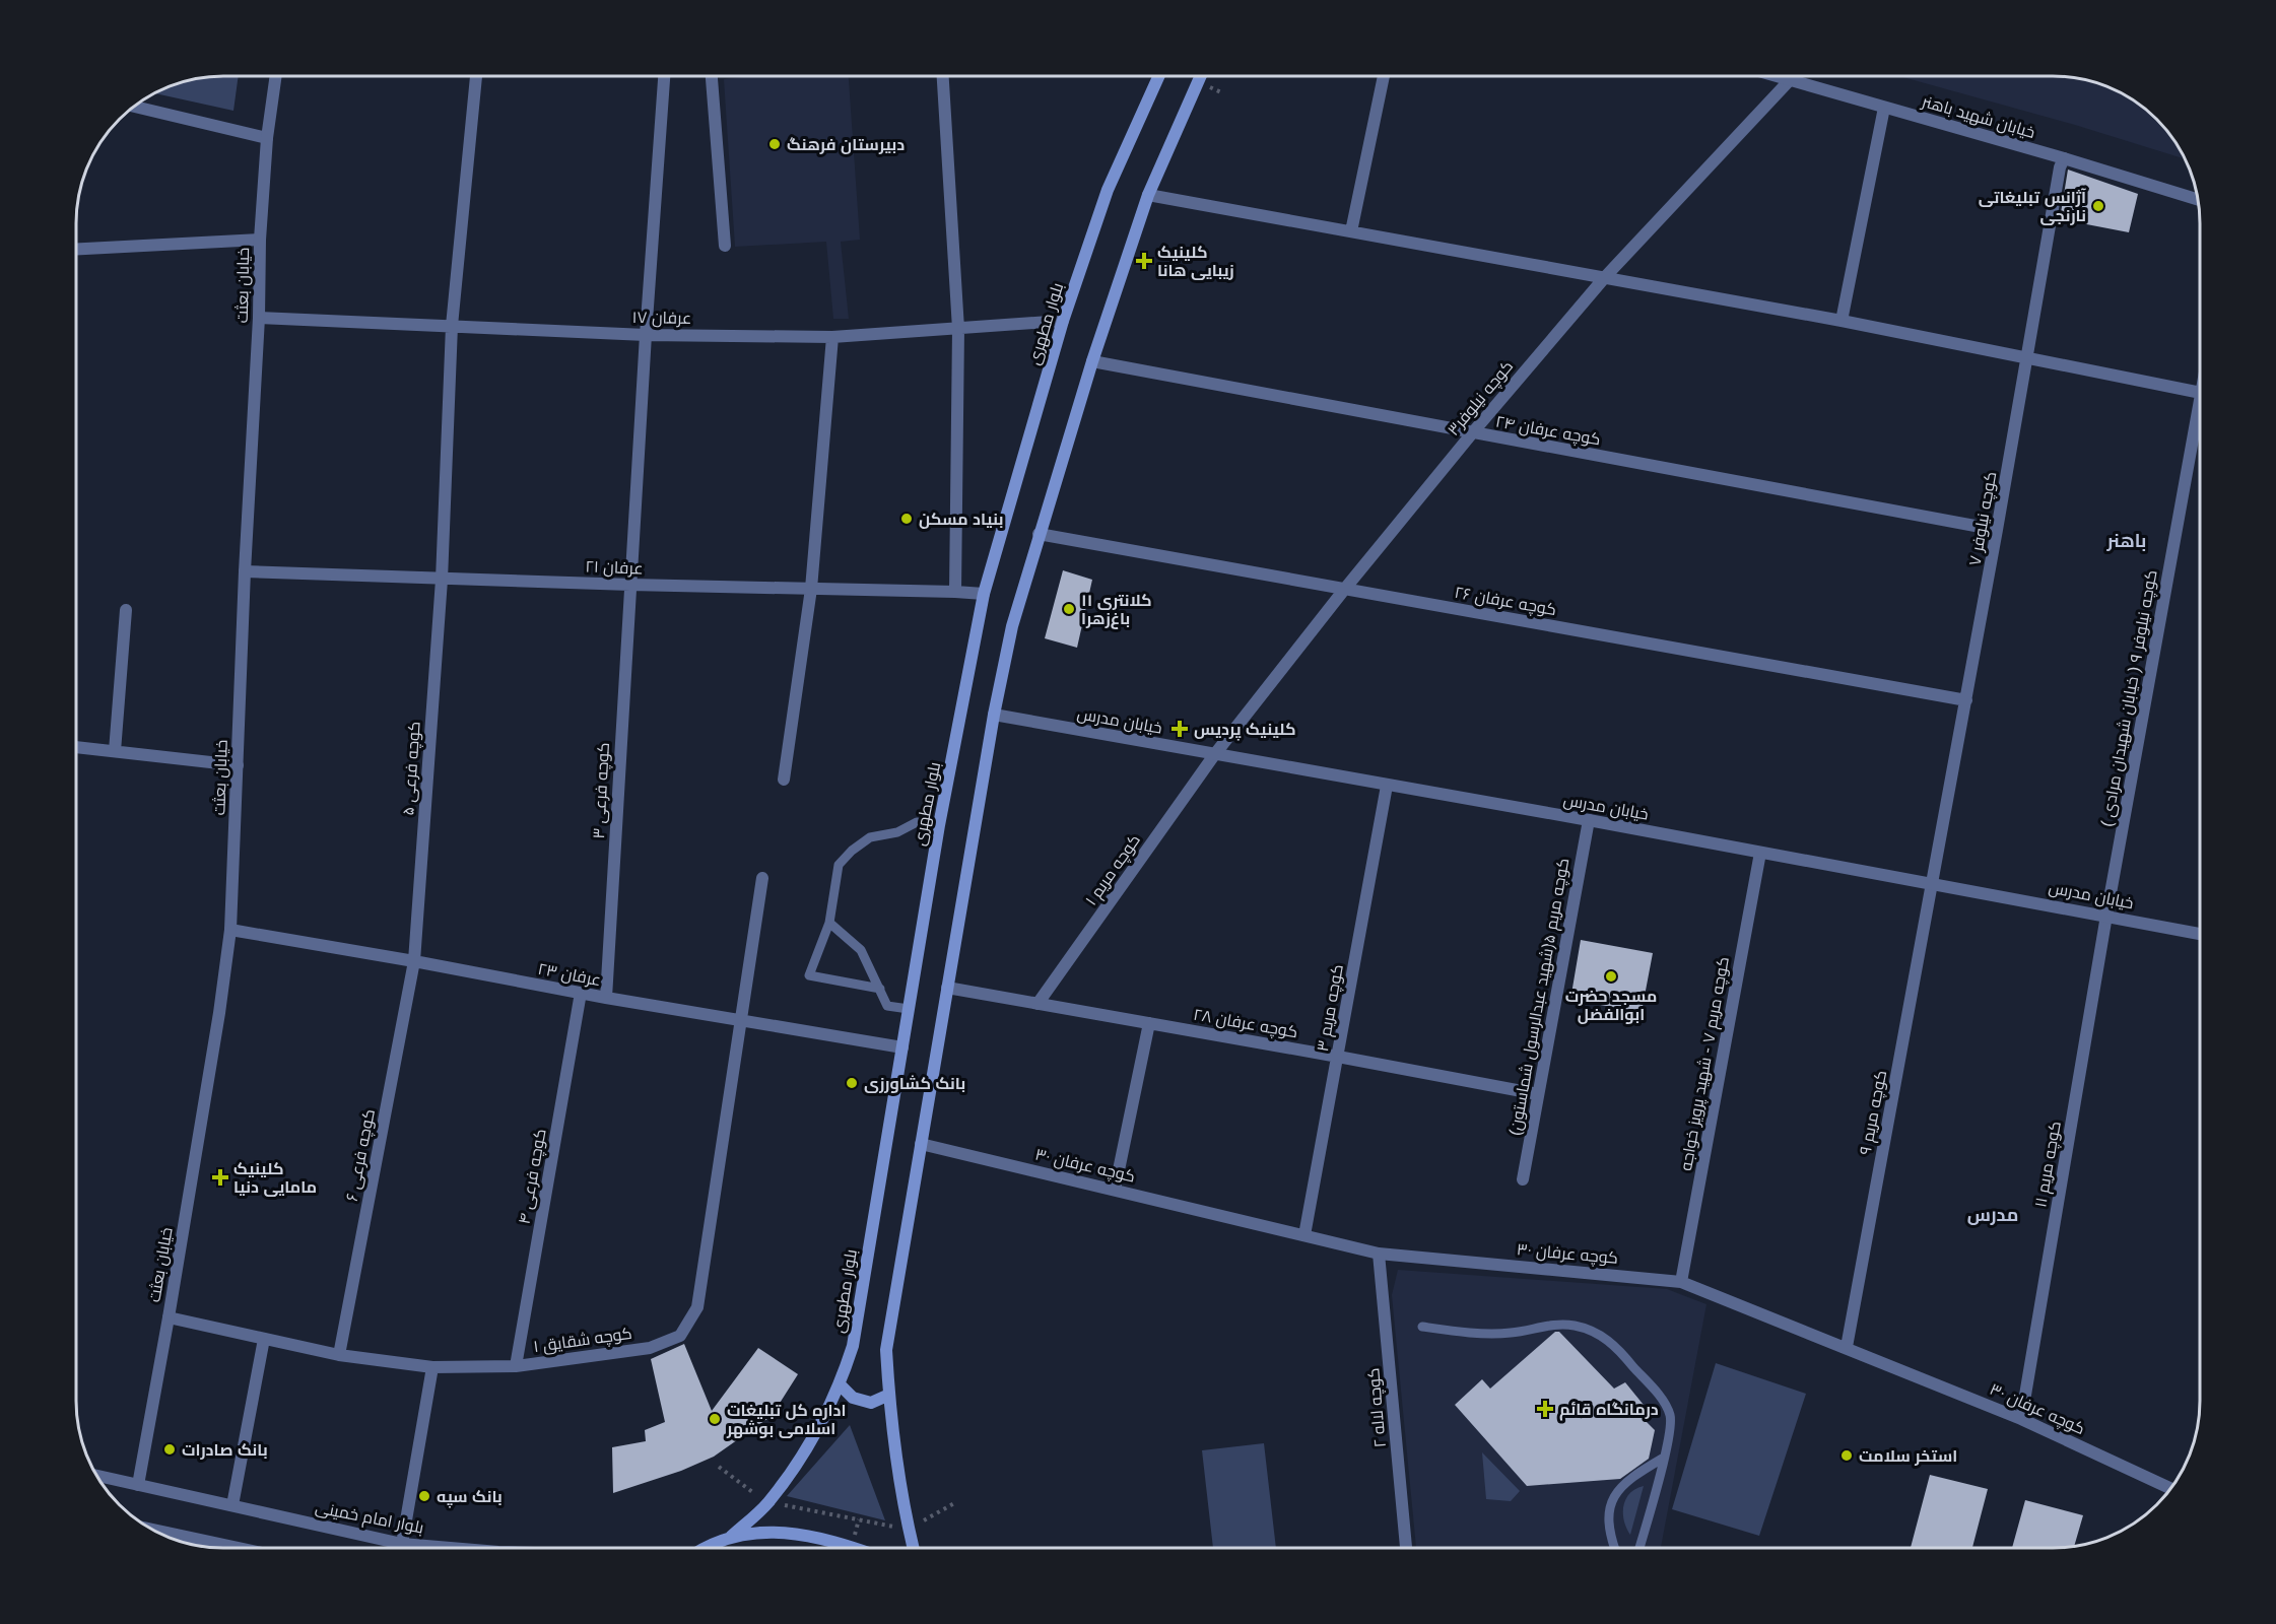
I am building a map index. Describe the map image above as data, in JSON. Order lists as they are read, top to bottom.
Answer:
{
  "streets": {
    "main road": ["بلوار مطهری"],
    "street": [
      "خیابان شهید باهنر",
      "خیابان بعثت",
      "عرفان ۱۷",
      "کوچه نیلوفر۳",
      "کوچه عرفان ۲۴",
      "کوچه نیلوفر ۷",
      "عرفان ۲۱",
      "کوچه عرفان ۲۶",
      "کوچه نیلوفر ۹ ( خیابان شهیدان مرادی )",
      "خیابان مدرس",
      "کوچه فرعی ۵",
      "کوچه فرعی ۳",
      "کوچه مریم ۱",
      "عرفان ۲۳",
      "کوچه مریم ۵(شهید عبدالرسول شماستون)",
      "کوچه مریم ۳",
      "کوچه عرفان ۲۸",
      "کوچه مریم ۷ - شهید پرویز خواجه",
      "کوچه مریم ۹",
      "کوچه فرعی ۶",
      "کوچه مریم ۱۱",
      "کوچه عرفان ۳۰",
      "کوچه فرعی ۴",
      "کوچه شقایق ۱",
      "کوچه لاله ۲",
      "بلوار امام خمینی"
    ]
  },
  "crossings": [
    ["خیابان شهید باهنر", "کوچه نیلوفر۳"],
    ["خیابان شهید باهنر", "کوچه نیلوفر ۷"],
    ["خیابان بعثت", "عرفان ۱۷"],
    ["خیابان بعثت", "عرفان ۲۱"],
    ["خیابان بعثت", "عرفان ۲۳"],
    ["خیابان بعثت", "کوچه شقایق ۱"],
    ["خیابان بعثت", "بلوار امام خمینی"],
    ["عرفان ۱۷", "بلوار مطهری"],
    ["بلوار مطهری", "عرفان ۲۱"],
    ["بلوار مطهری", "عرفان ۲۳"],
    ["کوچه نیلوفر۳", "کوچه عرفان ۲۴"],
    ["کوچه نیلوفر۳", "کوچه عرفان ۲۶"],
    ["کوچه نیلوفر۳", "خیابان مدرس"],
    ["کوچه نیلوفر۳", "کوچه مریم ۱"],
    ["کوچه عرفان ۲۴", "کوچه نیلوفر ۷"],
    ["کوچه نیلوفر ۷", "کوچه عرفان ۲۶"],
    ["کوچه نیلوفر ۷", "خیابان مدرس"],
    ["کوچه نیلوفر ۷", "کوچه مریم ۹"],
    ["عرفان ۲۱", "کوچه فرعی ۵"],
    ["عرفان ۲۱", "کوچه فرعی ۳"],
    ["کوچه نیلوفر ۹ ( خیابان شهیدان مرادی )", "خیابان مدرس"],
    ["کوچه نیلوفر ۹ ( خیابان شهیدان مرادی )", "کوچه مریم ۱۱"],
    ["خیابان مدرس", "کوچه مریم ۱"],
    ["خیابان مدرس", "کوچه مریم ۵(شهید عبدالرسول شماستون)"],
    ["خیابان مدرس", "کوچه مریم ۳"],
    ["خیابان مدرس", "کوچه مریم ۷ - شهید پرویز خواجه"],
    ["خیابان مدرس", "کوچه مریم ۹"],
    ["خیابان مدرس", "کوچه مریم ۱۱"],
    ["کوچه فرعی ۵", "عرفان ۲۳"],
    ["کوچه فرعی ۵", "کوچه فرعی ۶"],
    ["کوچه فرعی ۳", "عرفان ۲۳"],
    ["کوچه مریم ۱", "کوچه عرفان ۲۸"],
    ["عرفان ۲۳", "کوچه فرعی ۶"],
    ["عرفان ۲۳", "کوچه فرعی ۴"],
    ["عرفان ۲۳", "کوچه شقایق ۱"],
    ["کوچه مریم ۵(شهید عبدالرسول شماستون)", "کوچه عرفان ۲۸"],
    ["کوچه مریم ۳", "کوچه عرفان ۲۸"],
    ["کوچه مریم ۳", "کوچه عرفان ۳۰"],
    ["کوچه مریم ۷ - شهید پرویز خواجه", "کوچه عرفان ۳۰"],
    ["کوچه مریم ۹", "کوچه عرفان ۳۰"],
    ["کوچه فرعی ۶", "کوچه شقایق ۱"],
    ["کوچه مریم ۱۱", "کوچه عرفان ۳۰"],
    ["کوچه عرفان ۳۰", "کوچه لاله ۲"],
    ["کوچه فرعی ۴", "کوچه شقایق ۱"]
  ],
  "districts": ["باهنر", "مدرس"],
  "places": {
    "other": [
      "دبیرستان فرهنگ",
      "آژانس تبلیغاتی نارنجی",
      "بنیاد مسکن",
      "کلانتری ۱۱ باغ‌زهرا",
      "مسجد حضرت ابوالفضل",
      "بانک کشاورزی",
      "اداره کل تبلیغات اسلامی بوشهر",
      "بانک صادرات",
      "استخر سلامت",
      "بانک سپه"
    ],
    "health": [
      "کلینیک زیبایی هانا",
      "کلینیک پردیس",
      "کلینیک مامایی دنیا",
      "درمانگاه قائم"
    ]
  }
}
